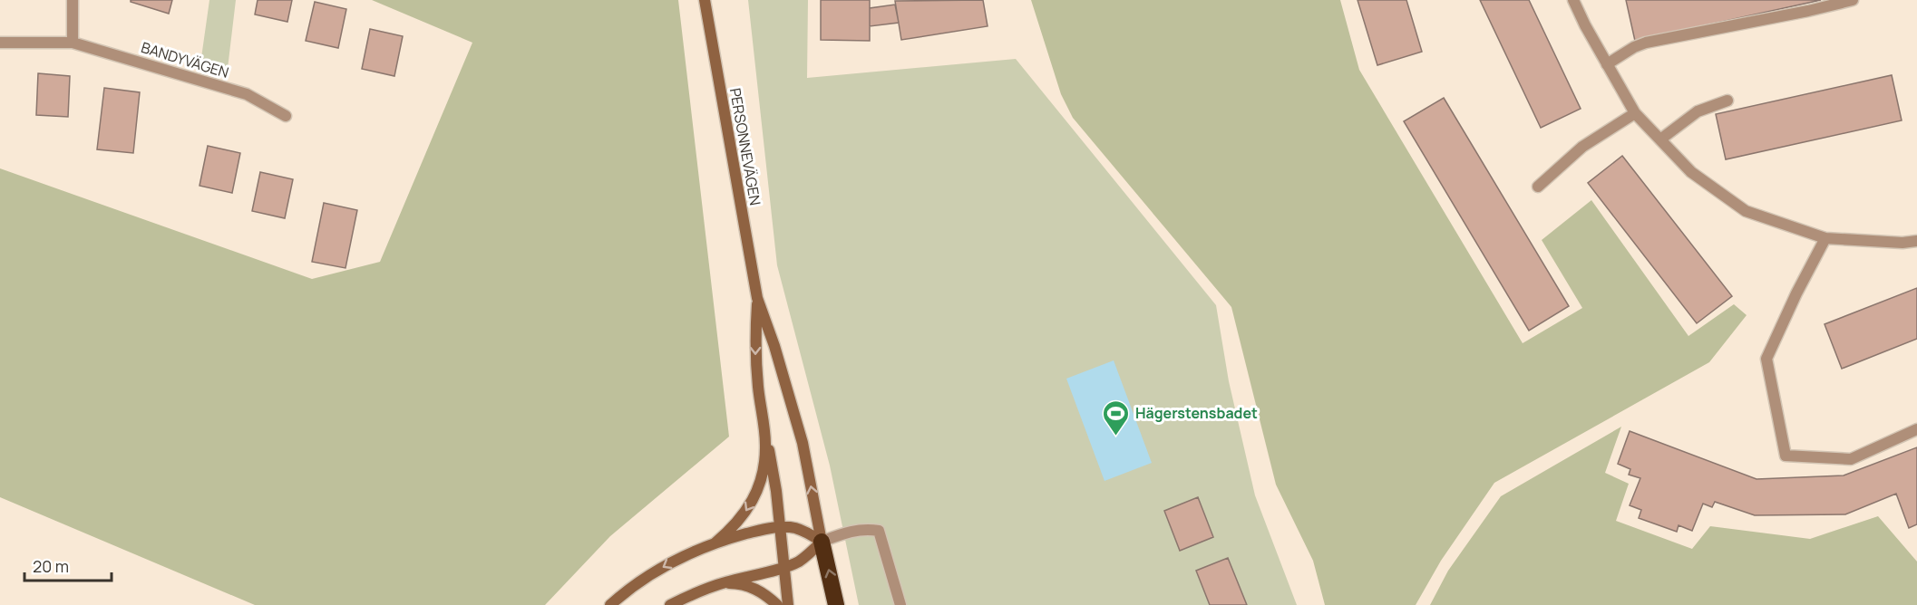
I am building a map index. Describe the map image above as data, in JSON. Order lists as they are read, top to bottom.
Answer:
{
  "streets": {
    "street": ["BANDYVÄGEN", "PERSONNEVÄGEN"]
  },
  "places": {
    "sports": ["Hägerstensbadet"]
  },
  "scale_bar": "20 m"
}
